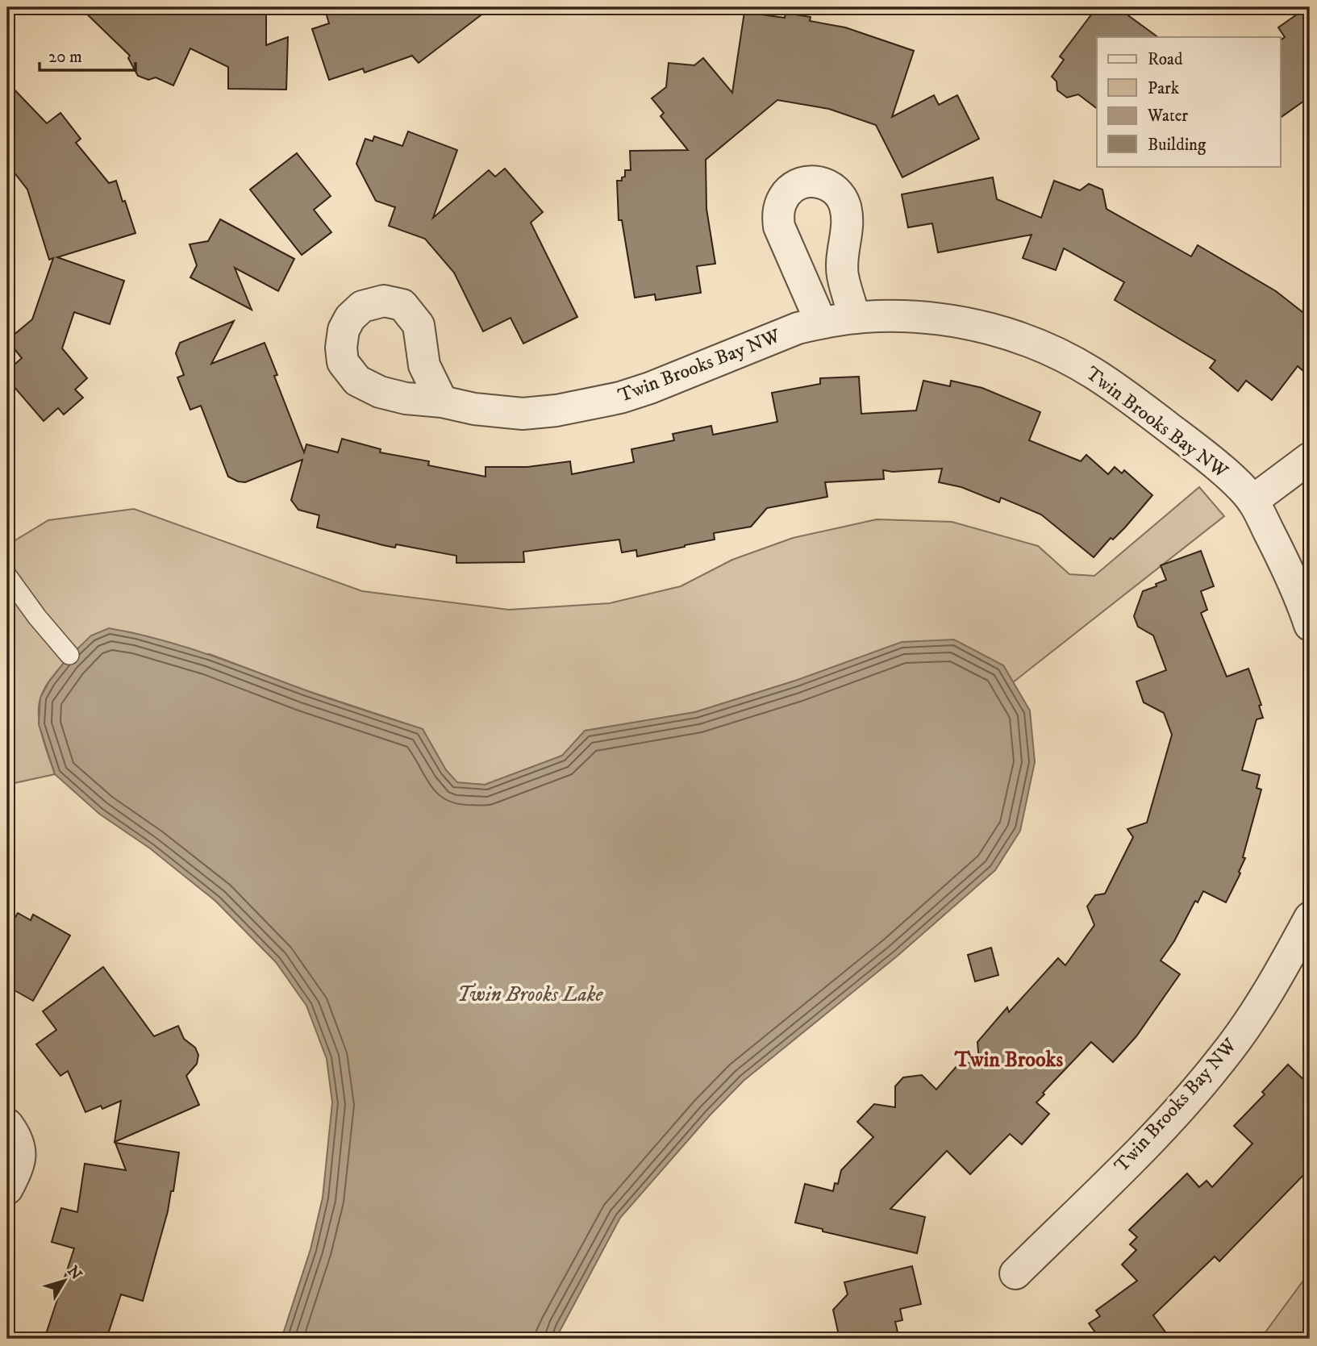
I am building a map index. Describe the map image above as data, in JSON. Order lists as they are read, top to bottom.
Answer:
{
  "streets": {
    "street": ["Twin Brooks Bay NW"]
  },
  "districts": ["Twin Brooks"],
  "water": ["Twin Brooks Lake"],
  "legend": [
    "Road",
    "Park",
    "Water",
    "Building"
  ],
  "scale_bar": "20 m",
  "north": "top right"
}
